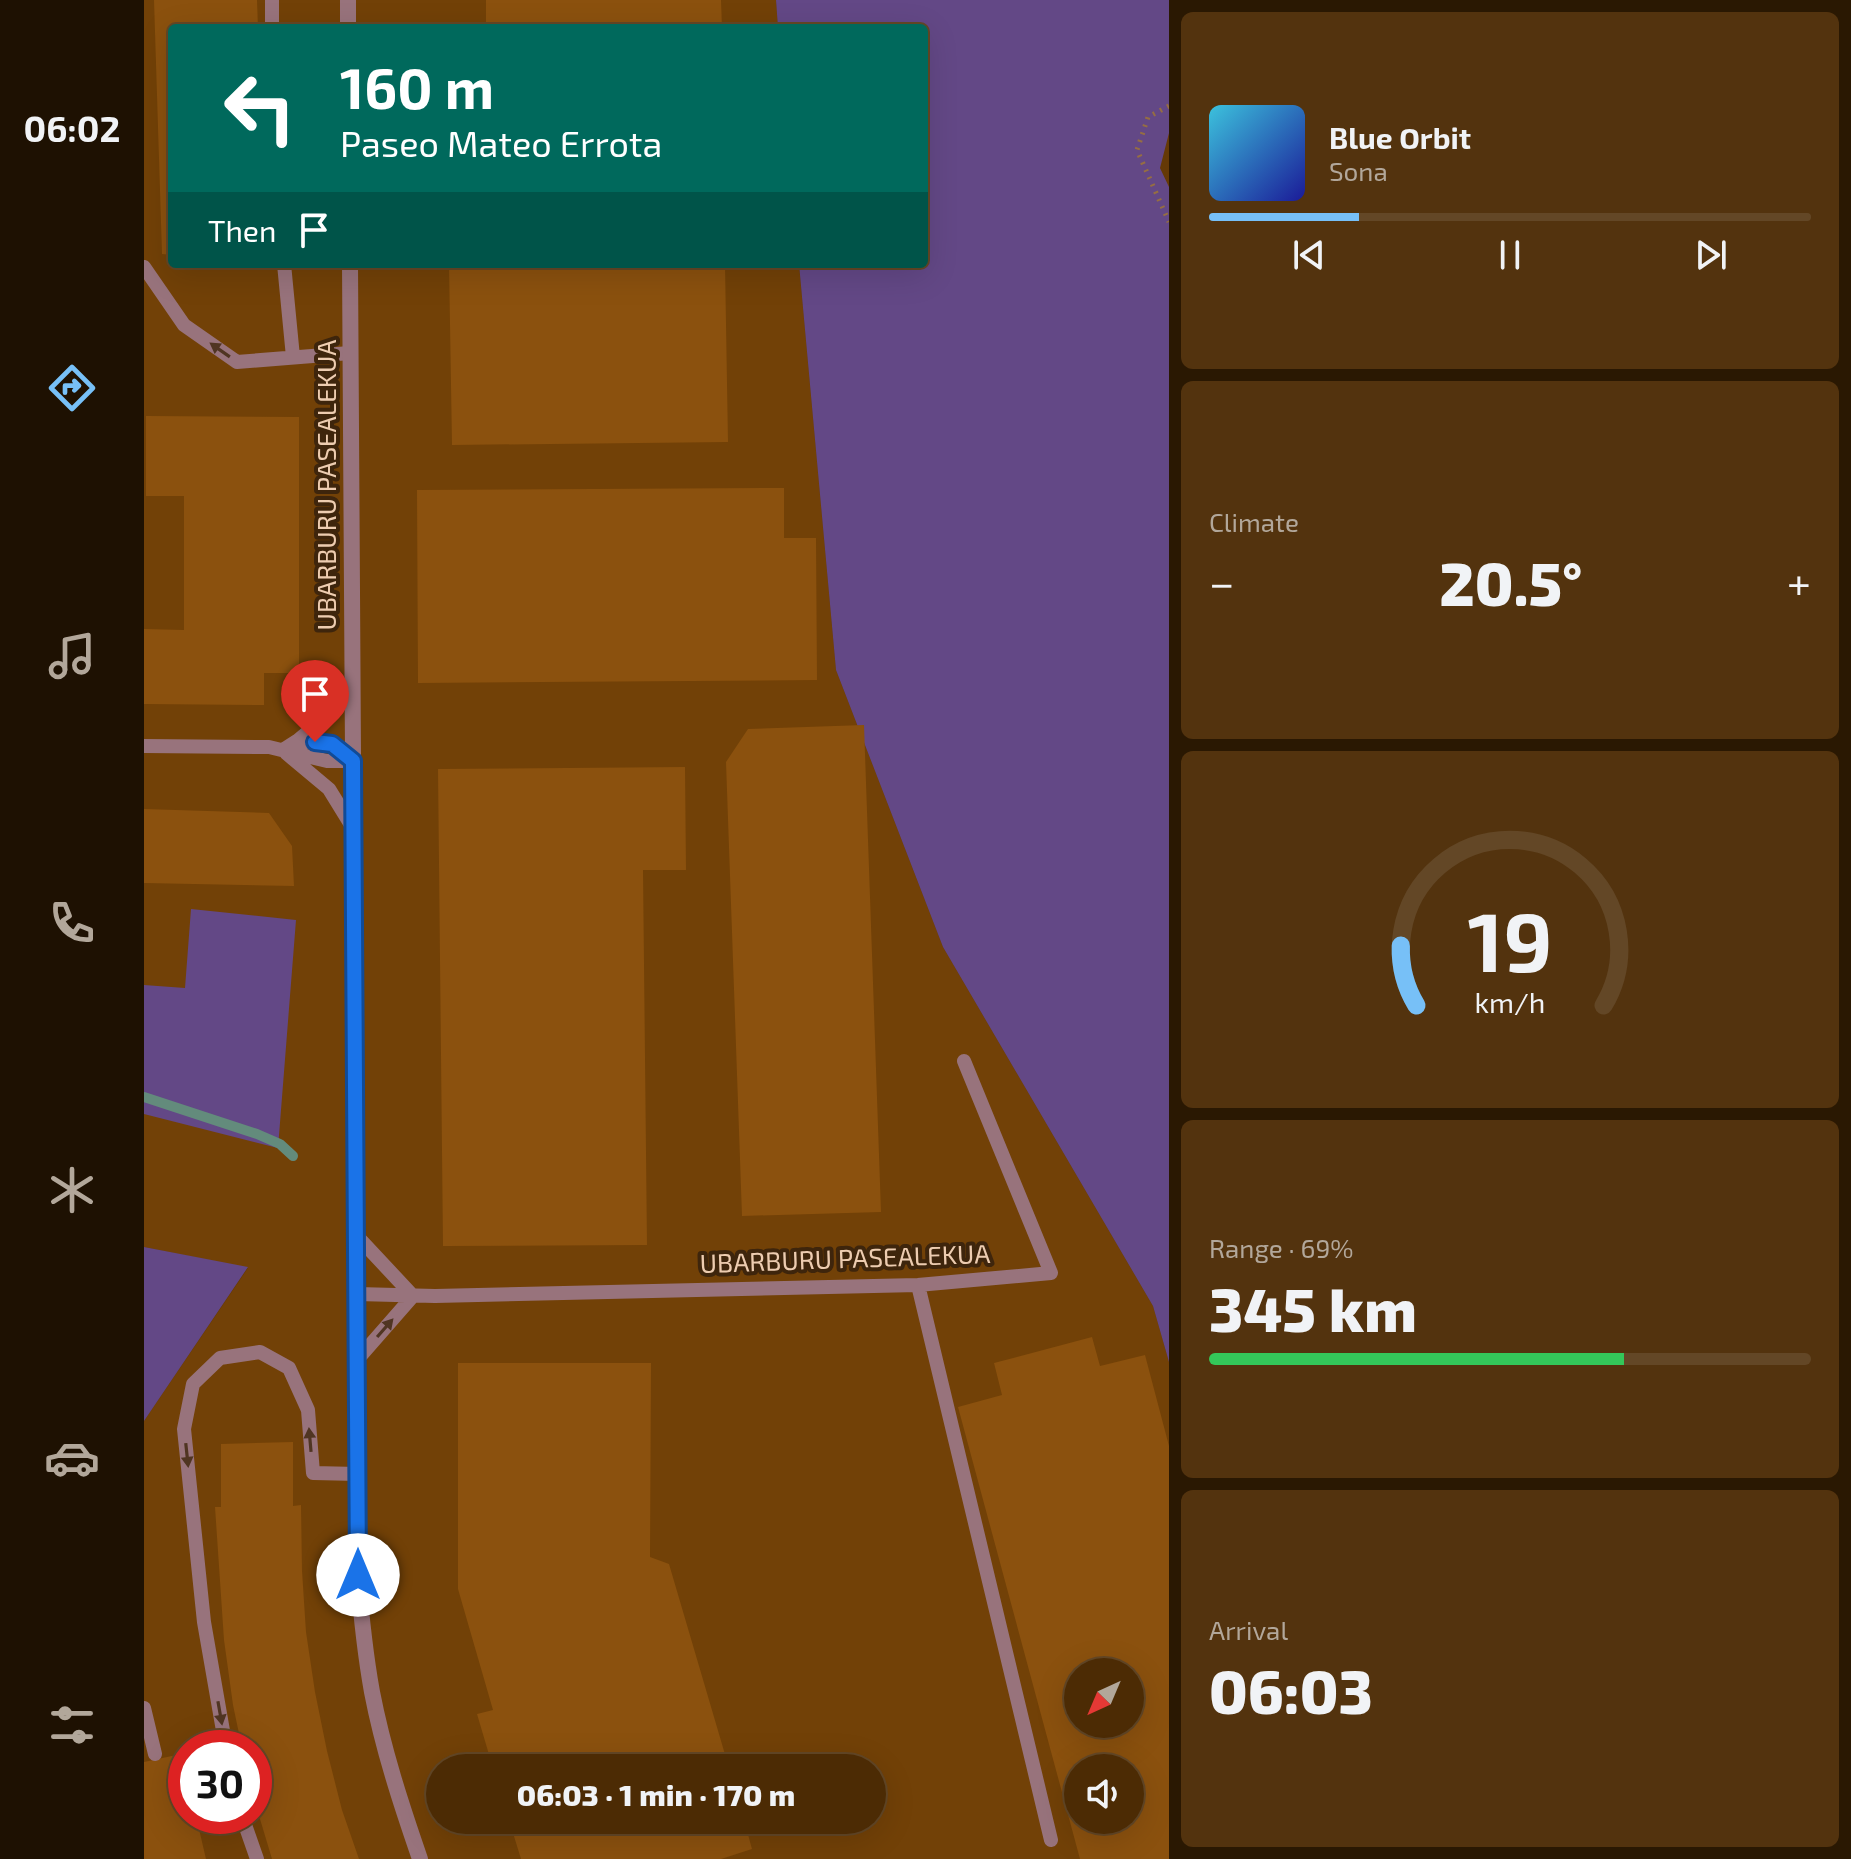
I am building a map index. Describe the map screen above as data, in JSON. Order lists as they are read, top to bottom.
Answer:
{
  "streets": {
    "street": ["UBARBURU PASEALEKUA"]
  },
  "north": "bottom left",
  "page": {
    "tabs": "06:02",
    "turn": ["160 m", "Paseo Mateo Errota"],
    "song": ["Blue Orbit", "Sona"],
    "then": "Then",
    "tile": [
      "Climate",
      ["Range · 69%", "345 km"],
      ["Arrival", "06:03"]
    ],
    "heat": ["−", "20.5°", "+"],
    "limit": "30",
    "trip": "06:03 · 1 min · 170 m",
    "gauge": ["19", "km/h"]
  }
}
